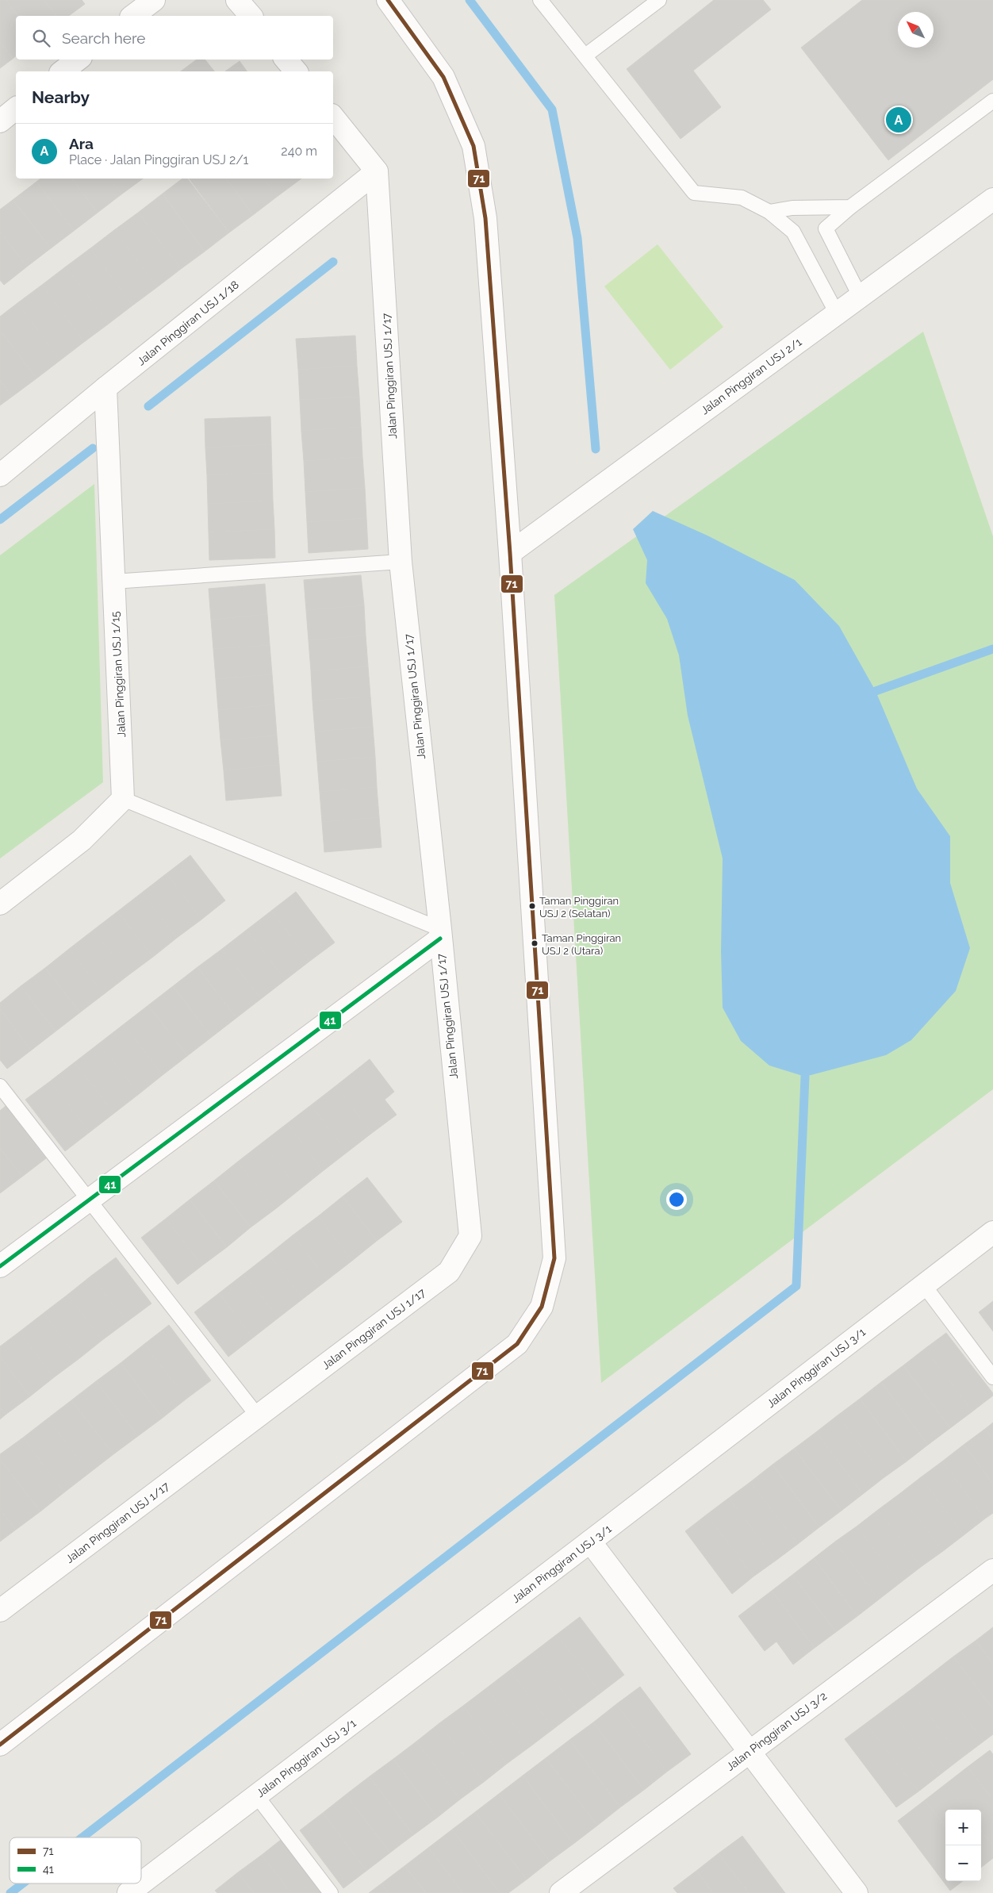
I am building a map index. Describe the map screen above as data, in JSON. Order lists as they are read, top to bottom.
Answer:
{
  "streets": {
    "street": [
      "Jalan Pinggiran USJ 1/18",
      "Jalan Pinggiran USJ 1/17",
      "Jalan Pinggiran USJ 2/1",
      "Jalan Pinggiran USJ 1/15",
      "Jalan Pinggiran USJ 3/1",
      "Jalan Pinggiran USJ 3/2"
    ]
  },
  "crossings": [
    ["Jalan Pinggiran USJ 1/18", "Jalan Pinggiran USJ 1/17"],
    ["Jalan Pinggiran USJ 1/18", "Jalan Pinggiran USJ 1/15"]
  ],
  "places": ["Taman Pinggiran USJ 2 (Selatan)", "Taman Pinggiran USJ 2 (Utara)"],
  "lines": ["transit line 71", "transit line 41"],
  "legend": ["71", "41"],
  "north": "top left",
  "page": {
    "search": "Search here",
    "heading": "Nearby",
    "pins": "A",
    "list": [
      {
        "mark": "A",
        "name": "Ara",
        "note": "Place · Jalan Pinggiran USJ 2/1",
        "value": "240 m"
      }
    ],
    "map_buttons": ["+", "−"]
  }
}
